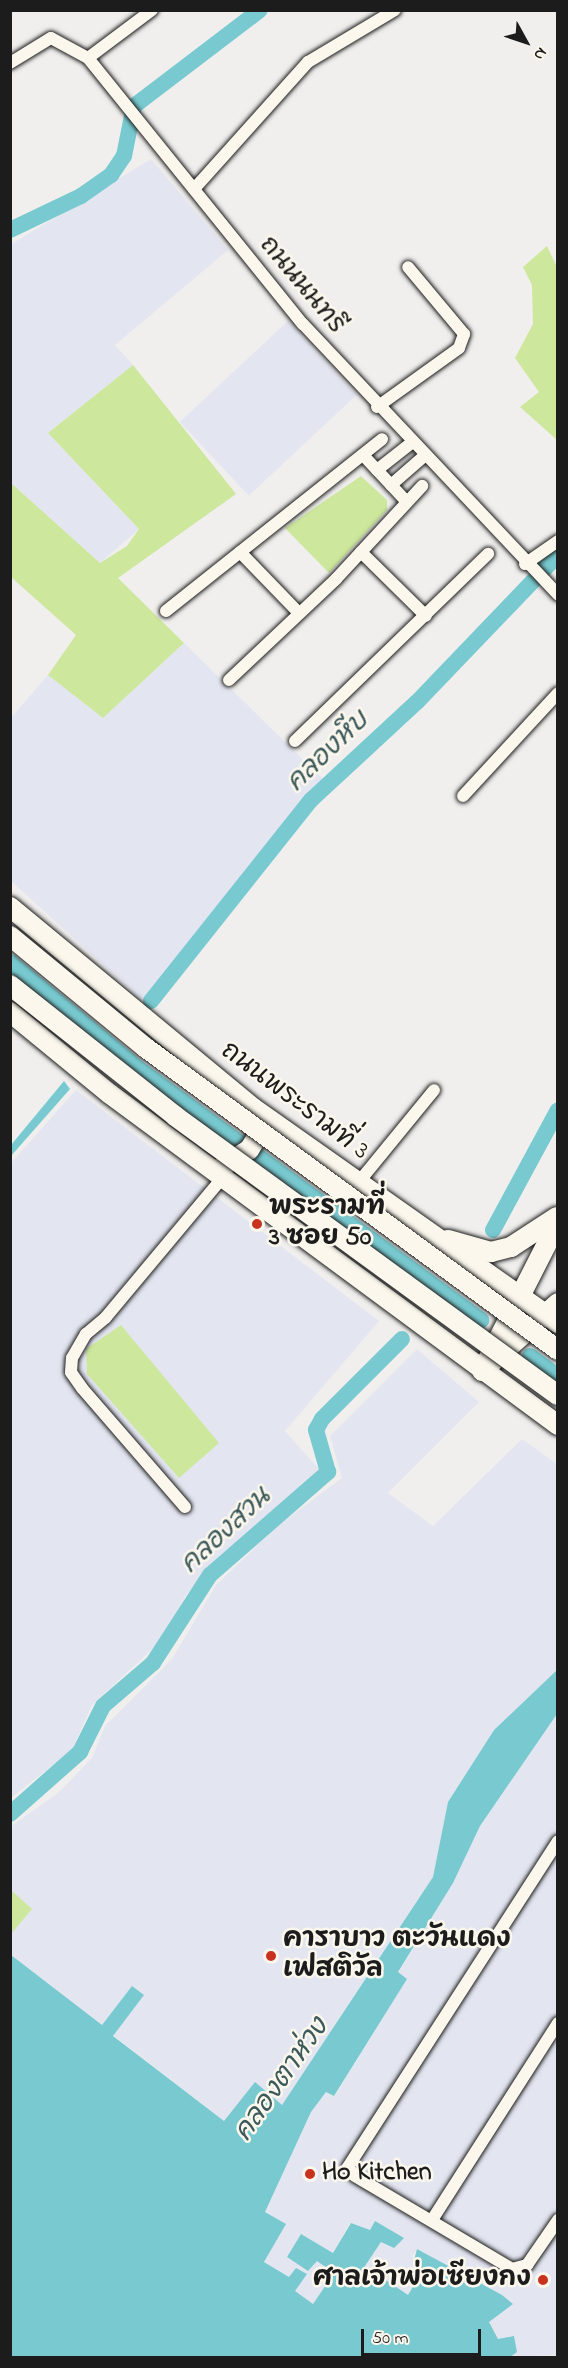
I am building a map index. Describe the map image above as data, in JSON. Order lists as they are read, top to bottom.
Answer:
{
  "streets": {
    "main road": ["ถนนพระรามที่ 3"],
    "street": ["ถนนนนทรี"]
  },
  "water": ["คลองหีบ", "คลองสวน", "คลองตาห่วง"],
  "places": [
    "พระรามที่ 3 ซอย 50",
    "คาราบาว ตะวันแดง เฟสติวัล",
    "Ho Kitchen",
    "ศาลเจ้าพ่อเซียงกง"
  ],
  "scale_bar": "50 m",
  "north": "bottom right"
}
